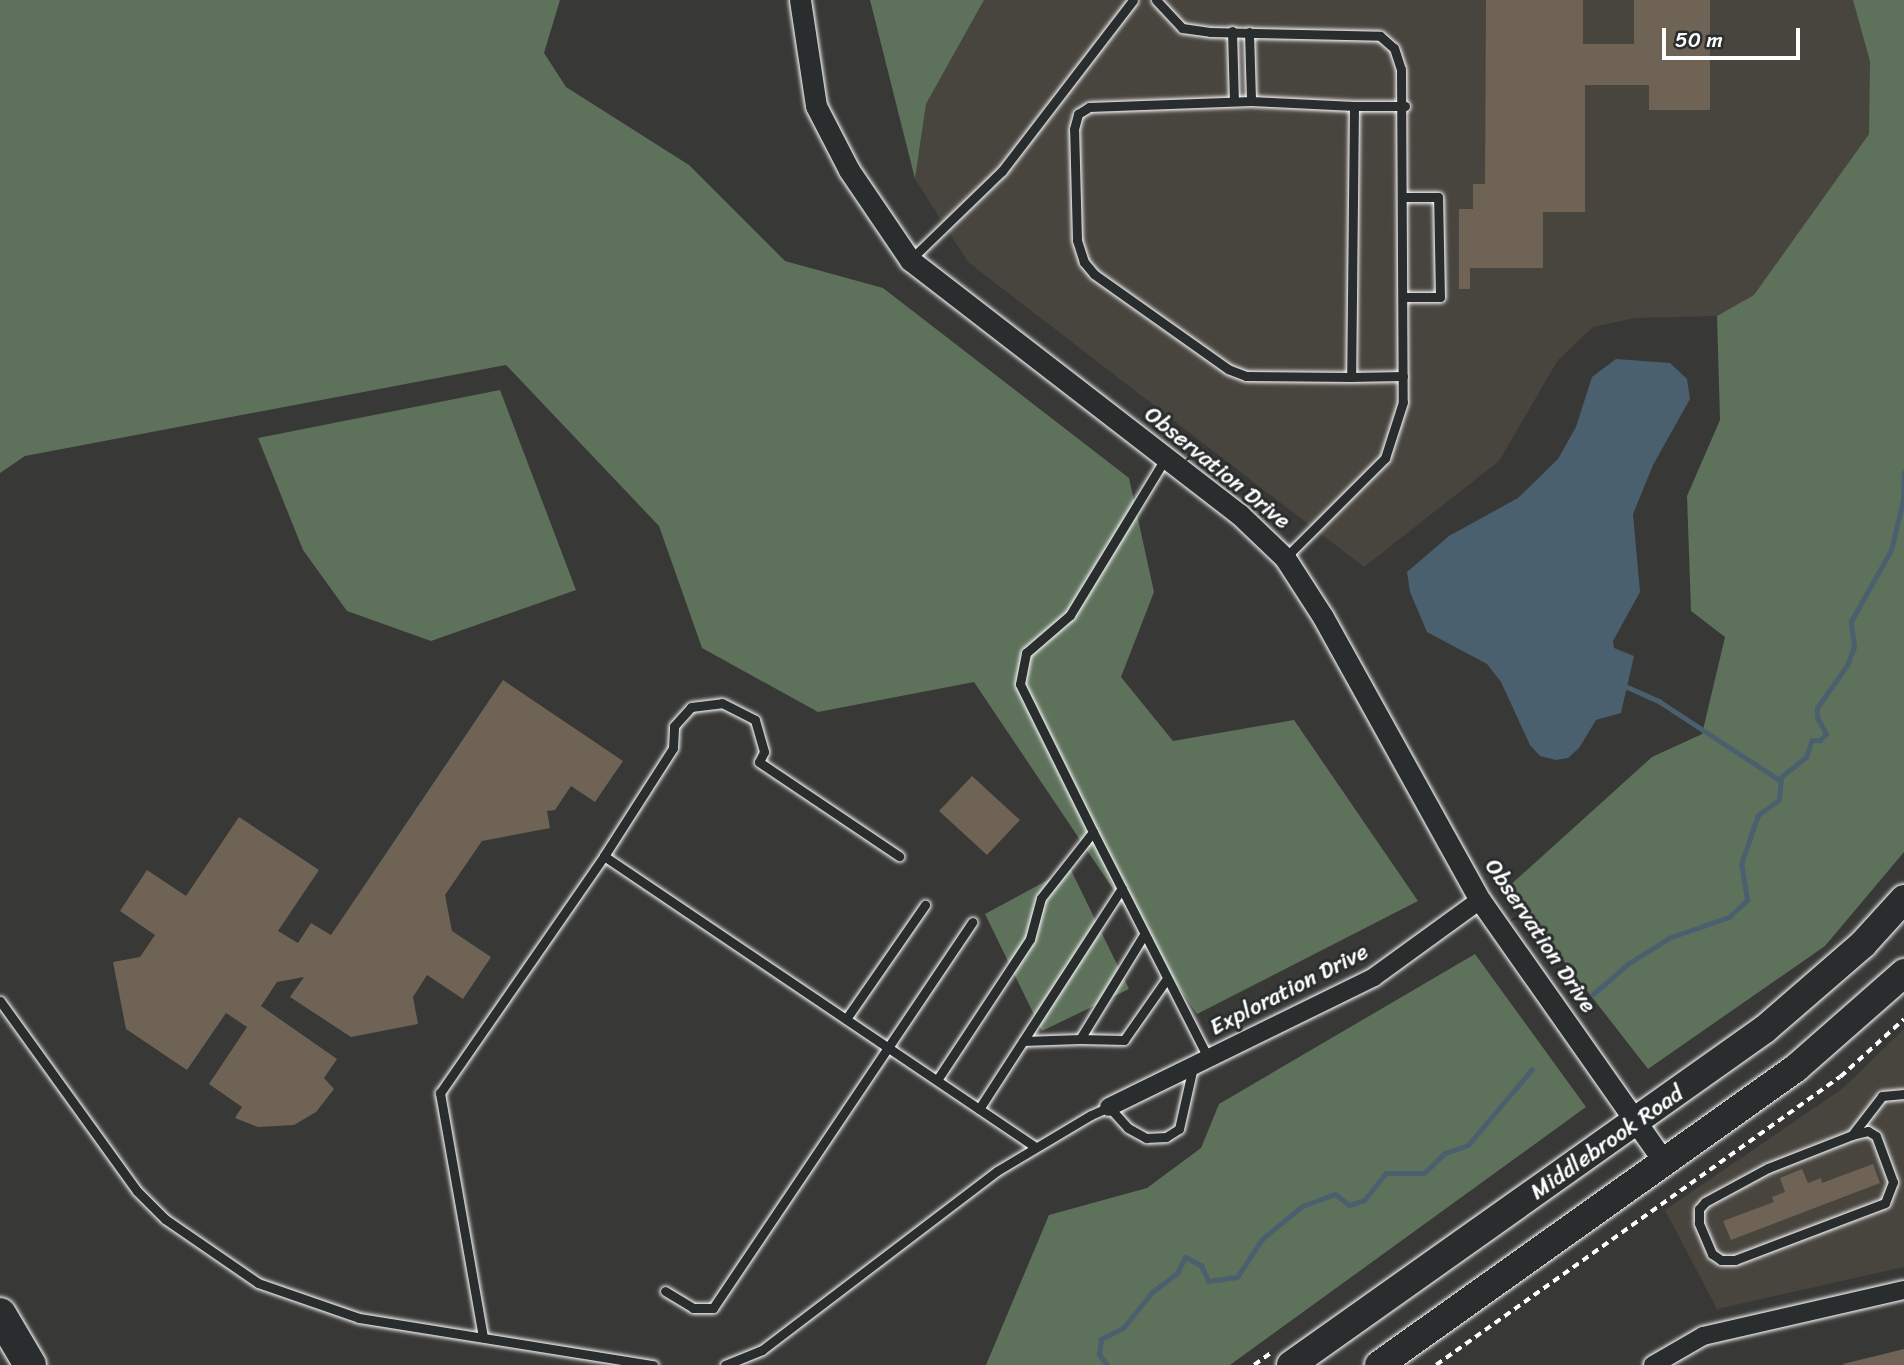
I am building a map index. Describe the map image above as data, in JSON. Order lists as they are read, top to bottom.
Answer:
{
  "streets": {
    "main road": ["Middlebrook Road"],
    "street": ["Observation Drive", "Exploration Drive"]
  },
  "crossings": [
    ["Observation Drive", "Exploration Drive"],
    ["Observation Drive", "Middlebrook Road"]
  ],
  "scale_bar": "50 m"
}
